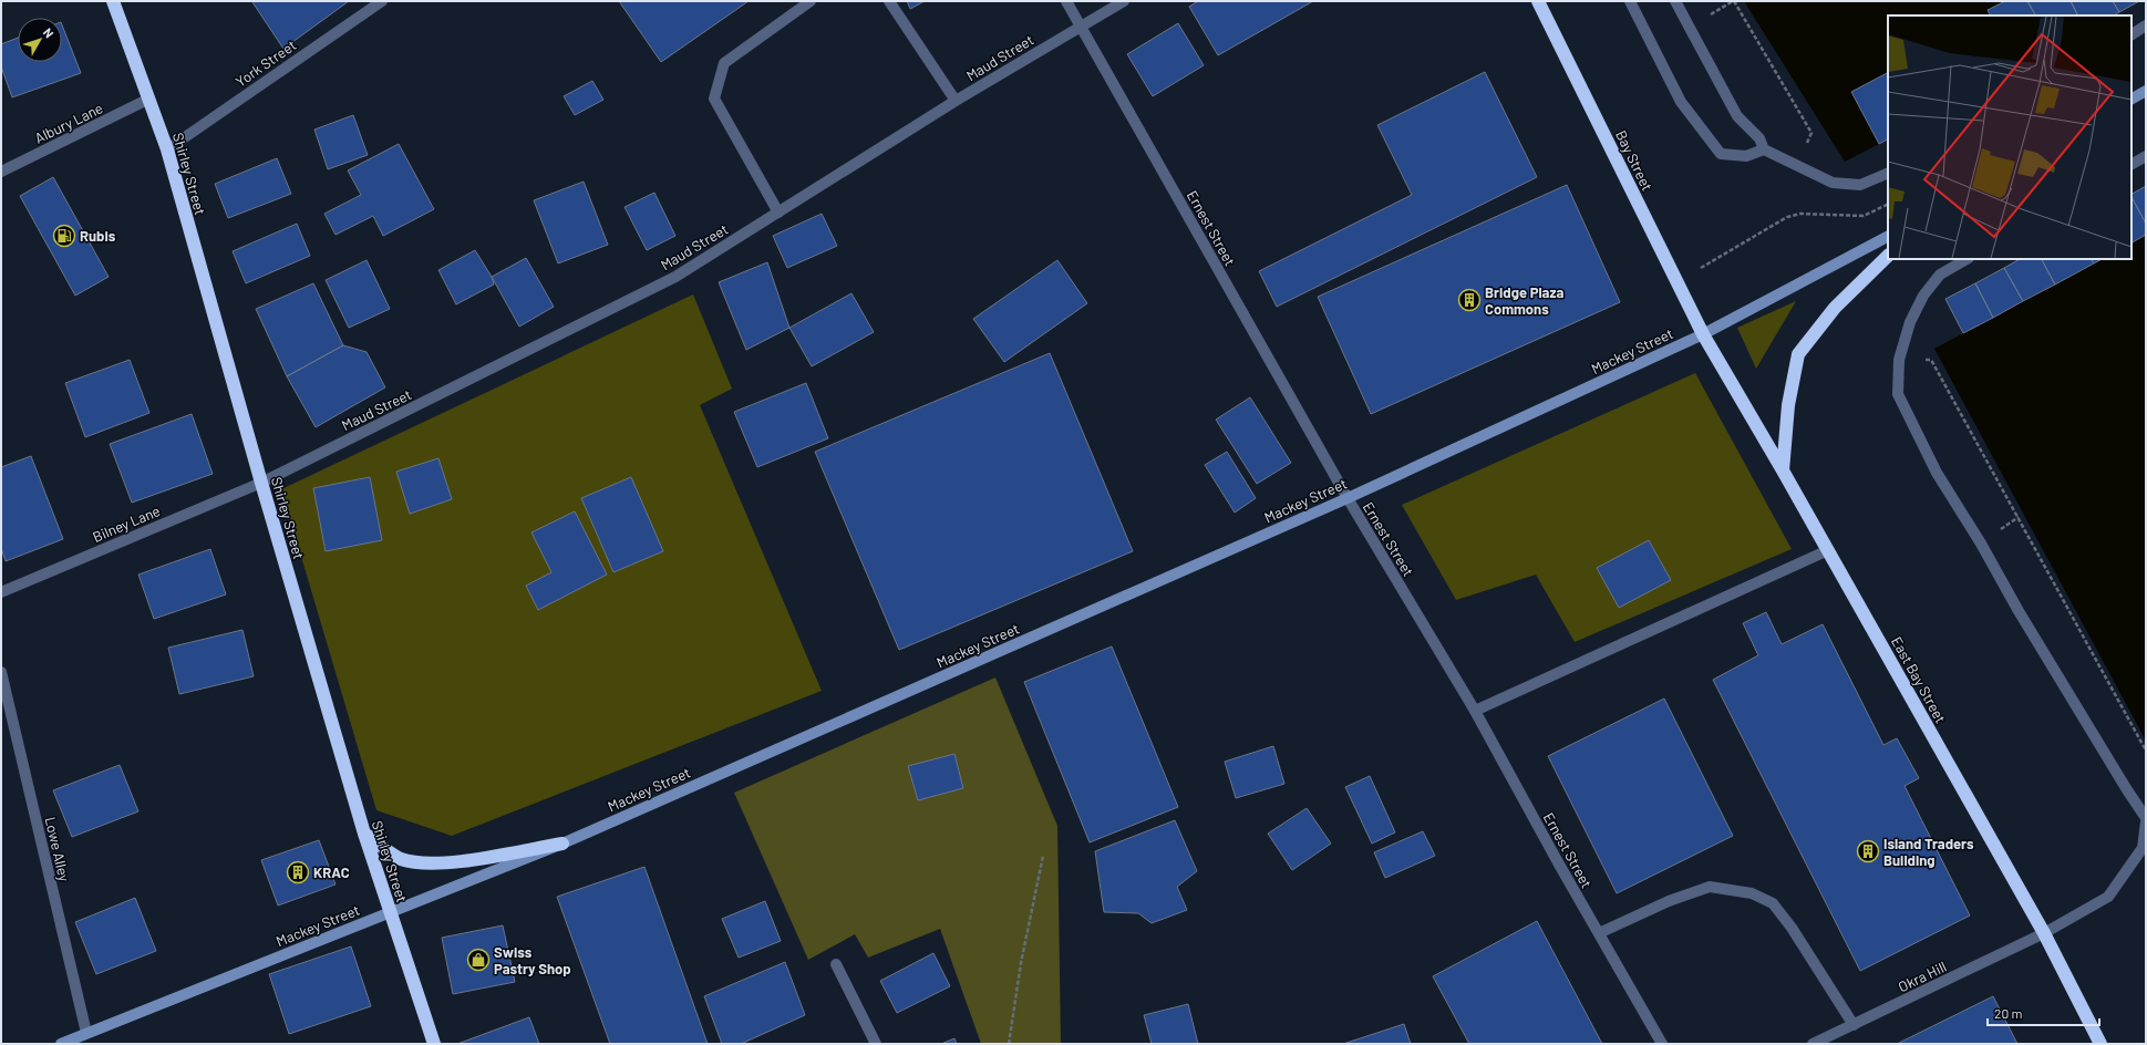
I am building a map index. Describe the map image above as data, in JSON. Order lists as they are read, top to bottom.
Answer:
{
  "streets": {
    "highway": ["Bay Street", "Shirley Street", "East Bay Street"],
    "main road": ["Mackey Street"],
    "street": [
      "Maud Street",
      "York Street",
      "Albury Lane",
      "Ernest Street",
      "Bilney Lane",
      "Lowe Alley",
      "Okra Hill"
    ]
  },
  "crossings": [
    ["Maud Street", "Shirley Street"],
    ["Maud Street", "Ernest Street"],
    ["Maud Street", "Bilney Lane"],
    ["York Street", "Shirley Street"],
    ["Albury Lane", "Shirley Street"],
    ["Bay Street", "Mackey Street"],
    ["Bay Street", "East Bay Street"],
    ["Shirley Street", "Mackey Street"],
    ["Shirley Street", "Bilney Lane"],
    ["Ernest Street", "Mackey Street"],
    ["Mackey Street", "East Bay Street"],
    ["Mackey Street", "Lowe Alley"],
    ["East Bay Street", "Okra Hill"]
  ],
  "places": {
    "fuel station": ["Rubis"],
    "building": ["Bridge Plaza Commons", "Island Traders Building", "KRAC"],
    "shop": ["Swiss Pastry Shop"]
  },
  "scale_bar": "20 m",
  "north": "top right"
}
